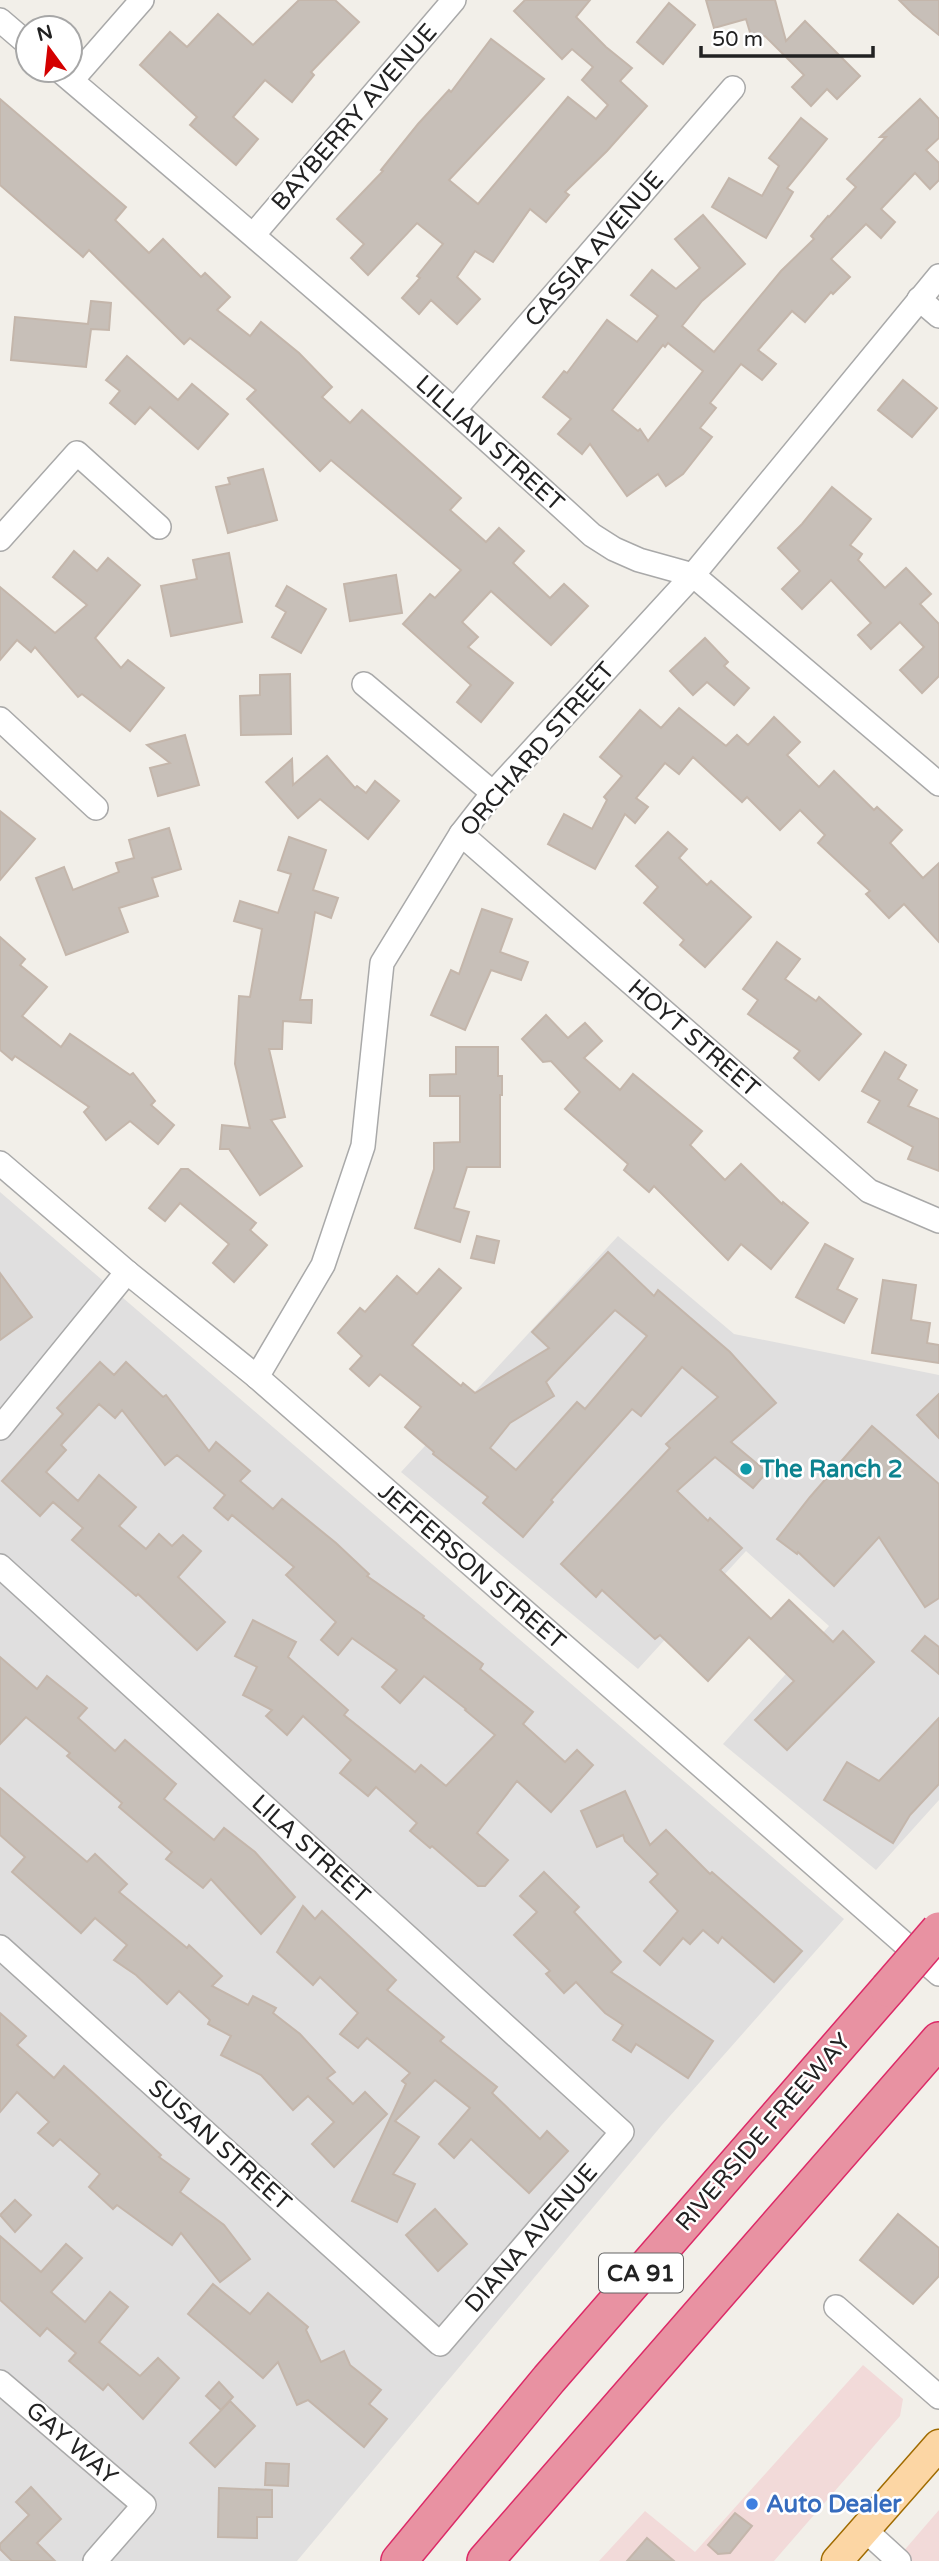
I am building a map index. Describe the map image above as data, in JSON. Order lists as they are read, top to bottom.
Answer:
{
  "streets": {
    "highway": ["RIVERSIDE FREEWAY", "CA 91"],
    "street": [
      "BAYBERRY AVENUE",
      "CASSIA AVENUE",
      "LILLIAN STREET",
      "ORCHARD STREET",
      "HOYT STREET",
      "JEFFERSON STREET",
      "LILA STREET",
      "SUSAN STREET",
      "DIANA AVENUE",
      "GAY WAY"
    ]
  },
  "crossings": [
    ["BAYBERRY AVENUE", "LILLIAN STREET"],
    ["CASSIA AVENUE", "LILLIAN STREET"],
    ["LILLIAN STREET", "ORCHARD STREET"],
    ["ORCHARD STREET", "HOYT STREET"],
    ["ORCHARD STREET", "JEFFERSON STREET"],
    ["LILA STREET", "DIANA AVENUE"],
    ["SUSAN STREET", "DIANA AVENUE"]
  ],
  "places": ["The Ranch 2", "Auto Dealer"],
  "scale_bar": "50 m",
  "north": "top"
}
